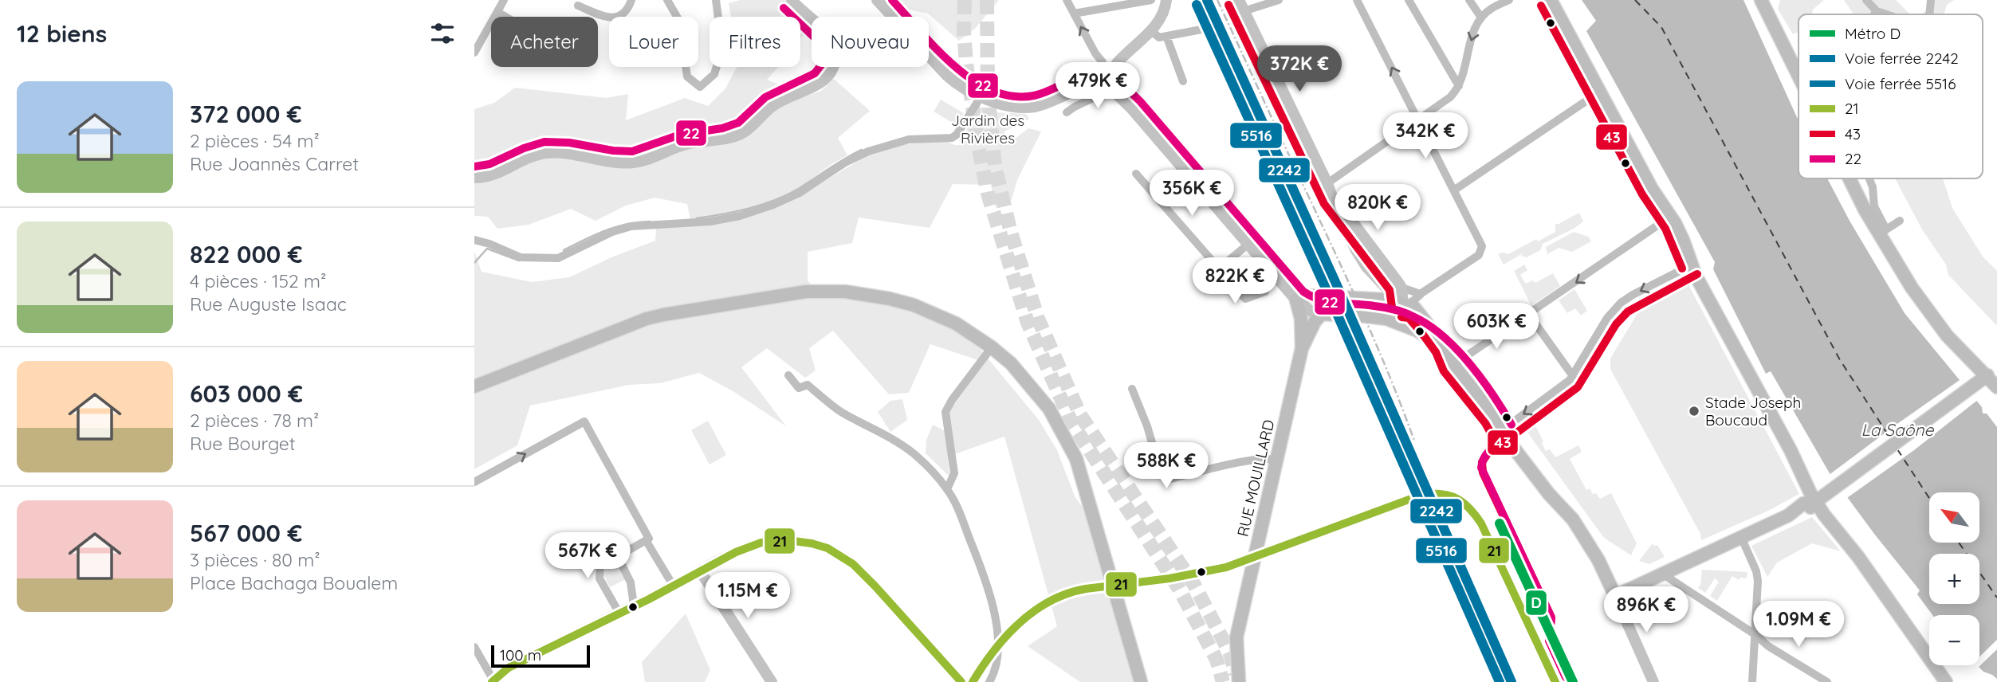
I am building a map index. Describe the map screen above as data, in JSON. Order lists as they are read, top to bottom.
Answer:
{
  "streets": {
    "main road": ["RUE MOUILLARD"]
  },
  "water": ["La Saône"],
  "parks": ["Jardin des Rivières"],
  "places": ["Stade Joseph Boucaud"],
  "lines": [
    "rail line 2242",
    "transit line 22",
    "rail line 5516",
    "transit line 43",
    "transit line 21",
    "metro line D"
  ],
  "legend": [
    "Métro D",
    "Voie ferrée 2242",
    "Voie ferrée 5516",
    "21",
    "43",
    "22"
  ],
  "scale_bar": "100 m",
  "north": "top left",
  "page": {
    "heading": "12 biens",
    "chip": [
      "Acheter",
      "Louer",
      "Filtres",
      "Nouveau"
    ],
    "price": [
      "372K €",
      "479K €",
      "342K €",
      "356K €",
      "820K €",
      "822K €",
      "603K €",
      "588K €",
      "567K €",
      "1.15M €",
      "896K €",
      "1.09M €"
    ],
    "list": [
      {
        "name": "372 000 €",
        "note": "2 pièces · 54 m² · Rue Joannès Carret"
      },
      {
        "name": "822 000 €",
        "note": "4 pièces · 152 m² · Rue Auguste Isaac"
      },
      {
        "name": "603 000 €",
        "note": "2 pièces · 78 m² · Rue Bourget"
      },
      {
        "name": "567 000 €",
        "note": "3 pièces · 80 m² · Place Bachaga Boualem"
      }
    ],
    "map_buttons": ["+", "−"],
    "scale": "100 m"
  }
}
